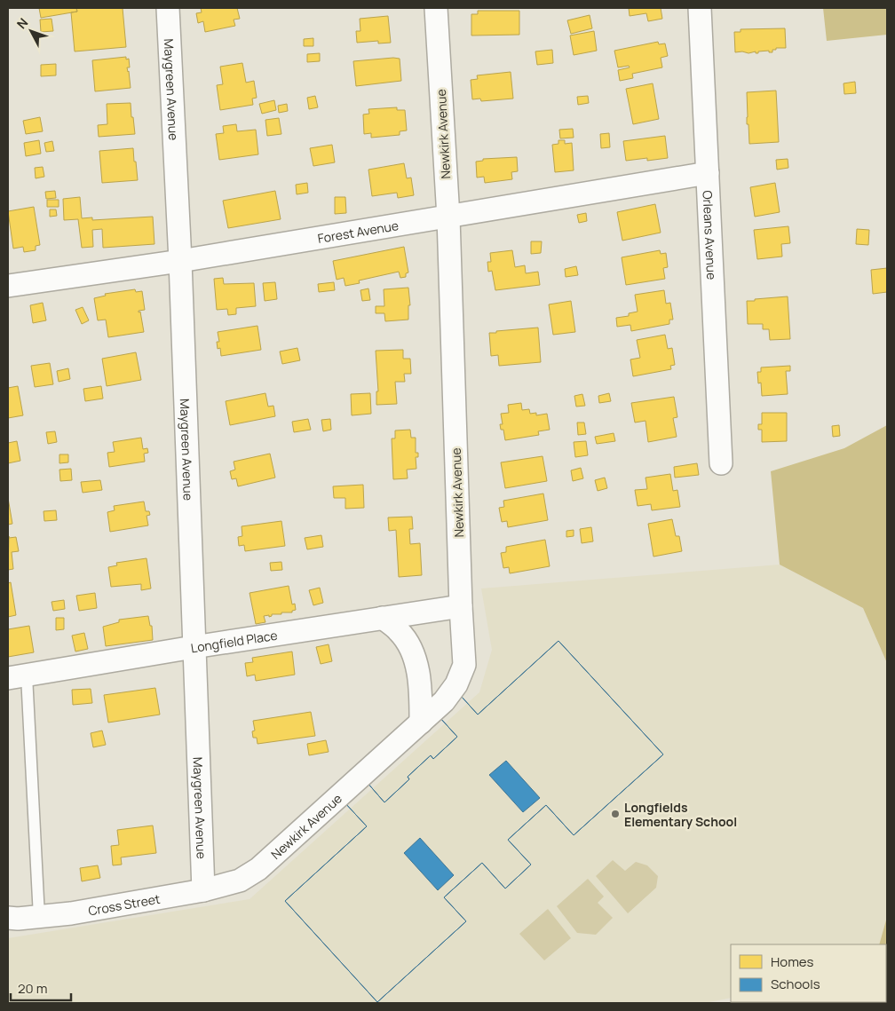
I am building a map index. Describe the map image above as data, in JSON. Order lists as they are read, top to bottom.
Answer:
{
  "streets": {
    "street": [
      "Maygreen Avenue",
      "Newkirk Avenue",
      "Forest Avenue",
      "Orleans Avenue",
      "Longfield Place",
      "Cross Street"
    ]
  },
  "crossings": [
    ["Maygreen Avenue", "Forest Avenue"],
    ["Maygreen Avenue", "Longfield Place"],
    ["Maygreen Avenue", "Cross Street"],
    ["Newkirk Avenue", "Forest Avenue"],
    ["Newkirk Avenue", "Longfield Place"],
    ["Newkirk Avenue", "Cross Street"],
    ["Forest Avenue", "Orleans Avenue"]
  ],
  "places": ["Longfields Elementary School"],
  "legend": ["Homes", "Schools"],
  "scale_bar": "20 m",
  "north": "top left"
}
